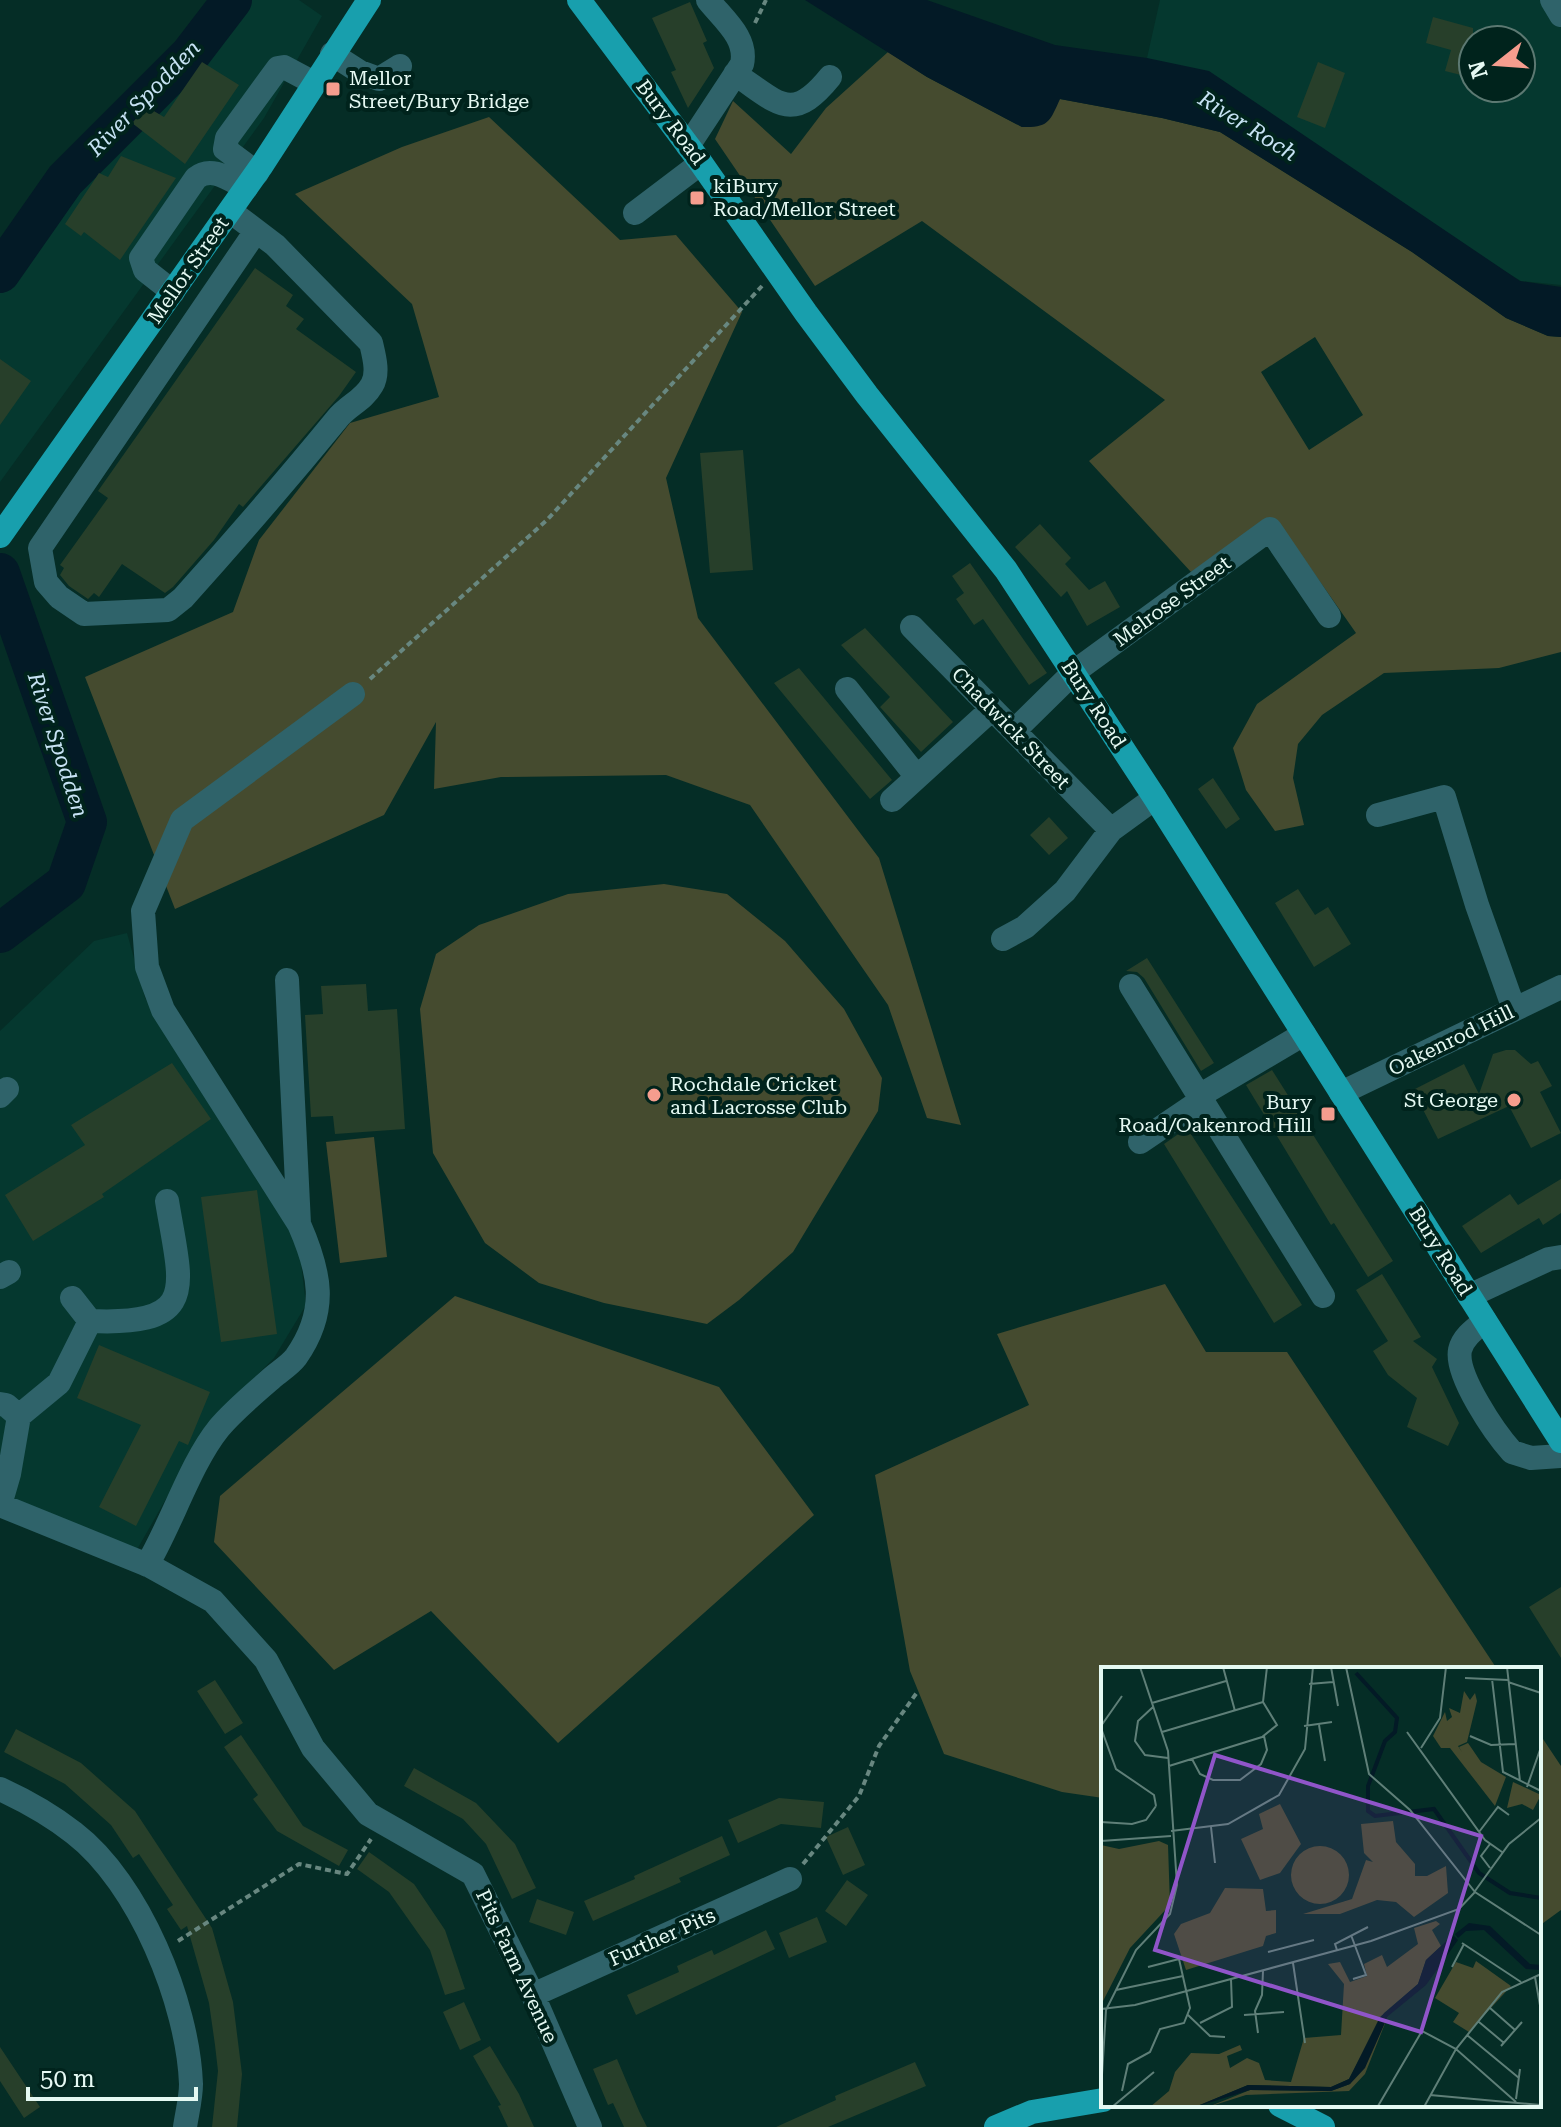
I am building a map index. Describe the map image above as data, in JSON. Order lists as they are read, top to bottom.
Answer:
{
  "streets": {
    "main road": ["Bury Road", "Mellor Street"],
    "street": [
      "Melrose Street",
      "Chadwick Street",
      "Oakenrod Hill",
      "Further Pits",
      "Pits Farm Avenue"
    ]
  },
  "crossings": [
    ["Bury Road", "Melrose Street"],
    ["Bury Road", "Oakenrod Hill"],
    ["Melrose Street", "Chadwick Street"],
    ["Further Pits", "Pits Farm Avenue"]
  ],
  "water": ["River Spodden", "River Roch"],
  "places": {
    "transit": ["Mellor Street/Bury Bridge", "kiBury Road/Mellor Street", "Bury Road/Oakenrod Hill"],
    "other": ["Rochdale Cricket and Lacrosse Club", "St George"]
  },
  "scale_bar": "50 m",
  "north": "left"
}
